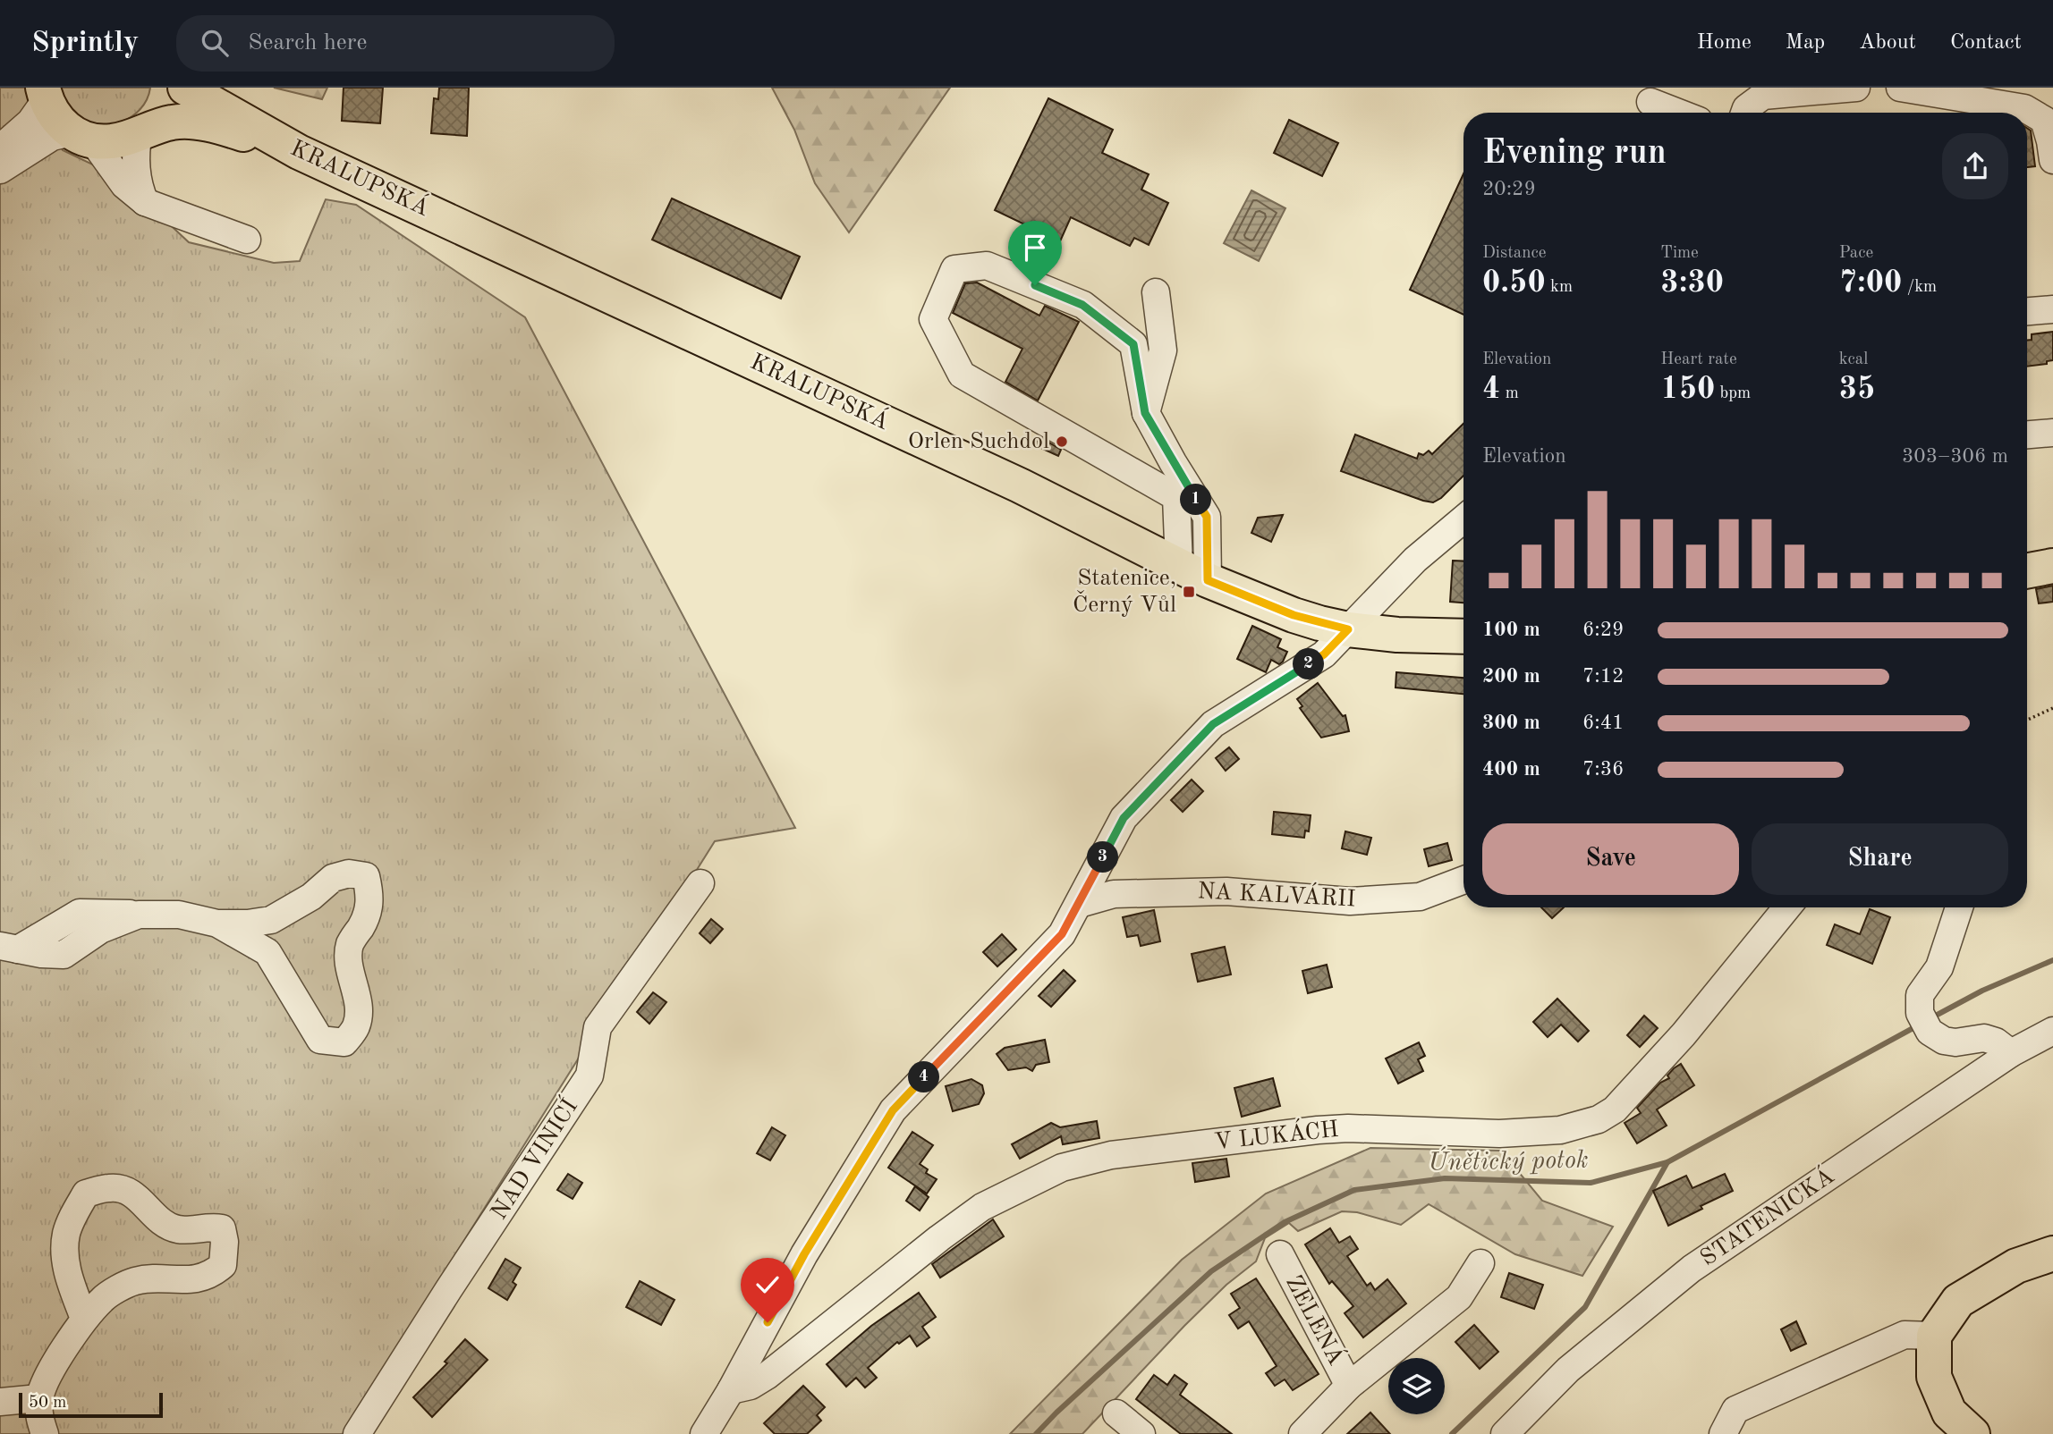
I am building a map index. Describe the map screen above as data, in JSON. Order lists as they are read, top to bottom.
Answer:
{
  "streets": {
    "main road": ["KRALUPSKÁ"],
    "street": [
      "NA KALVÁRII",
      "V LUKÁCH",
      "NAD VINICÍ",
      "STATENICKÁ",
      "ZELENÁ"
    ]
  },
  "water": ["Únětický potok"],
  "places": {
    "other": ["Orlen Suchdol"],
    "transit": ["Statenice, Černý Vůl"]
  },
  "scale_bar": "50 m",
  "page": {
    "header": "Sprintly",
    "search": "Search here",
    "nav": [
      "Home",
      "Map",
      "About",
      "Contact"
    ],
    "heading": ["Evening run", "20:29"],
    "stats": [
      ["Distance", "0.50 km"],
      ["Time", "3:30"],
      ["Pace", "7:00 /km"],
      ["Elevation", "4 m"],
      ["Heart rate", "150 bpm"],
      ["kcal", "35"]
    ],
    "chart": ["Elevation", "303–306 m"],
    "pins": [
      "1",
      "2",
      "3",
      "4"
    ],
    "list": [
      {
        "name": "100 m",
        "note": "6:29"
      },
      {
        "name": "200 m",
        "note": "7:12"
      },
      {
        "name": "300 m",
        "note": "6:41"
      },
      {
        "name": "400 m",
        "note": "7:36"
      }
    ],
    "buttons": ["Save", "Share"],
    "scale": "50 m"
  }
}
